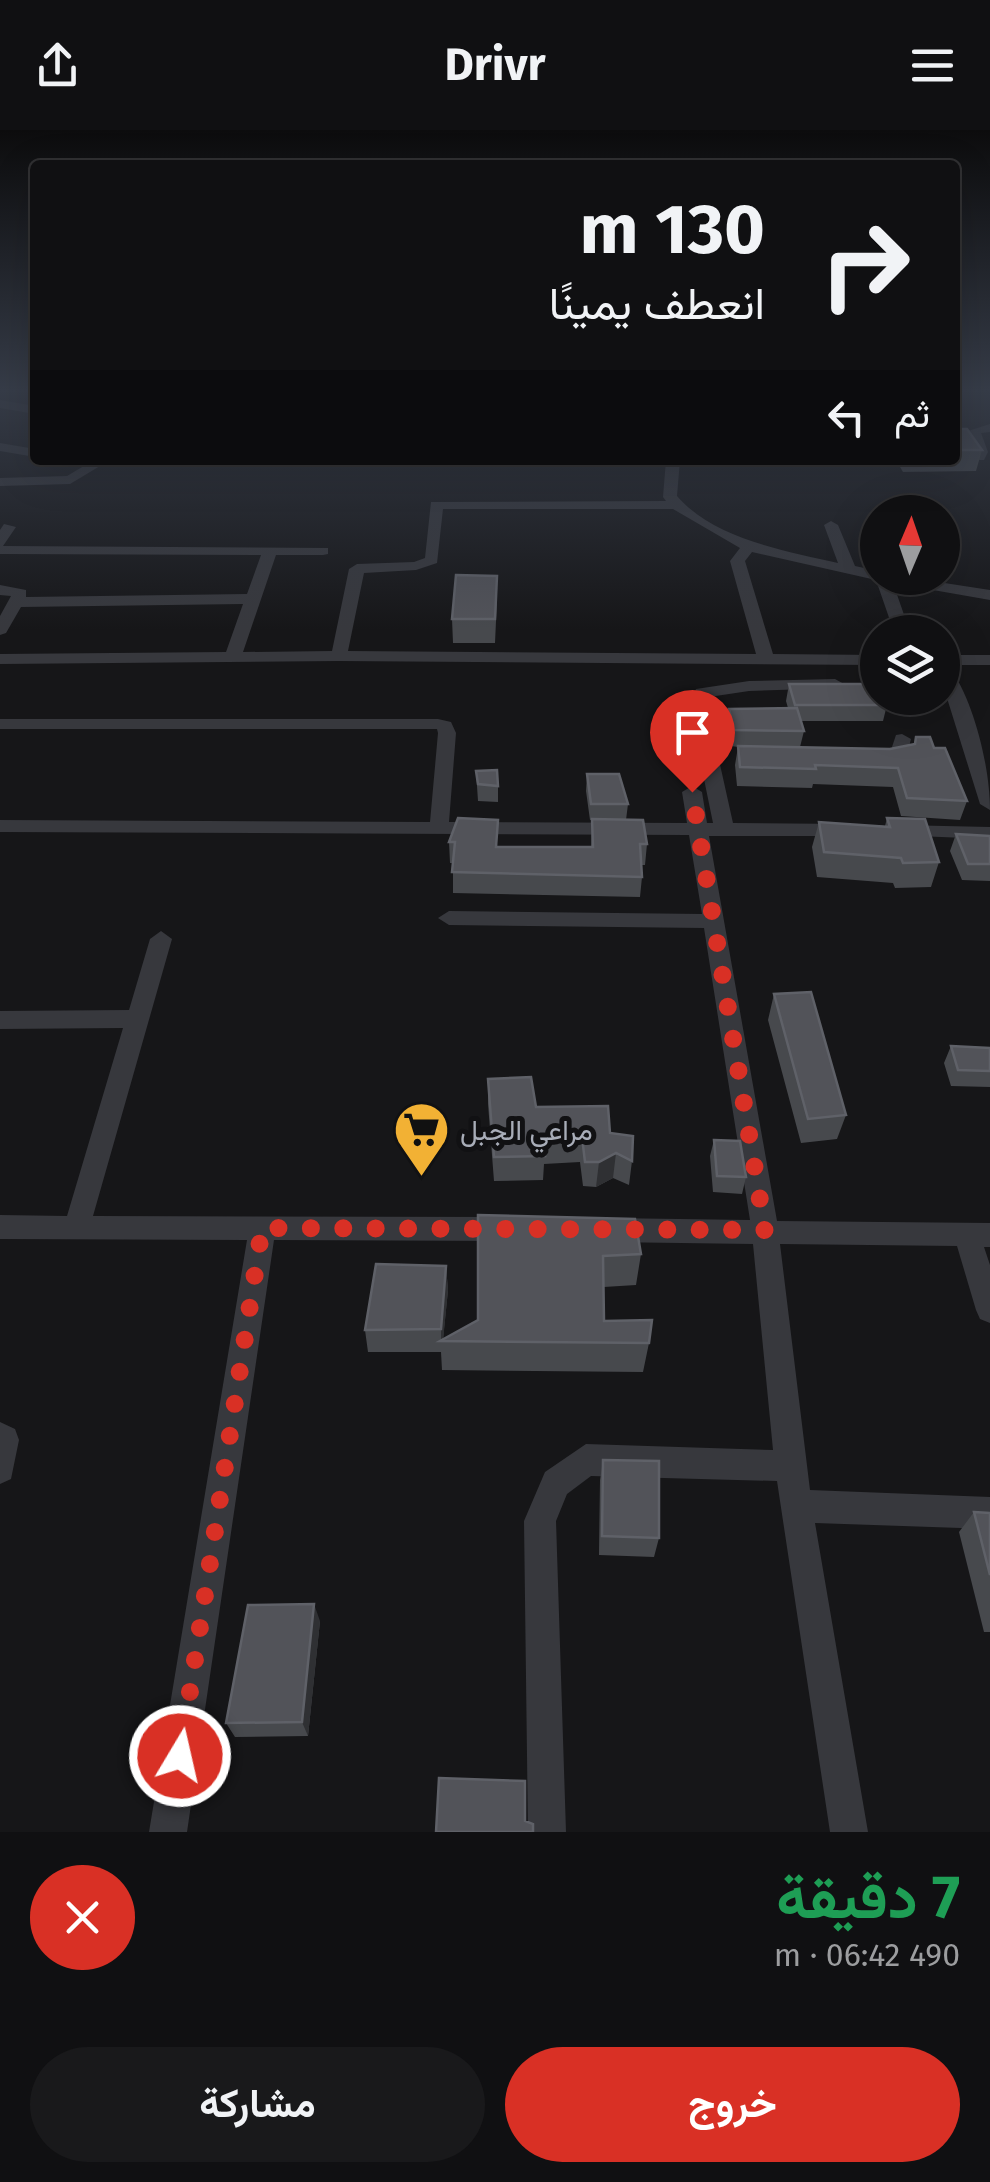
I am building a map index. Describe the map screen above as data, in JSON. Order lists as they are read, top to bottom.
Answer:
{
  "places": {
    "supermarket": ["مراعي الجبل"]
  },
  "north": "top",
  "page": {
    "header": "Drivr",
    "turn": ["130 m", "انعطف يمينًا"],
    "then": "ثم",
    "heading": ["7 دقيقة", "490 m · 06:42"],
    "buttons": ["خروج", "مشاركة"]
  }
}
